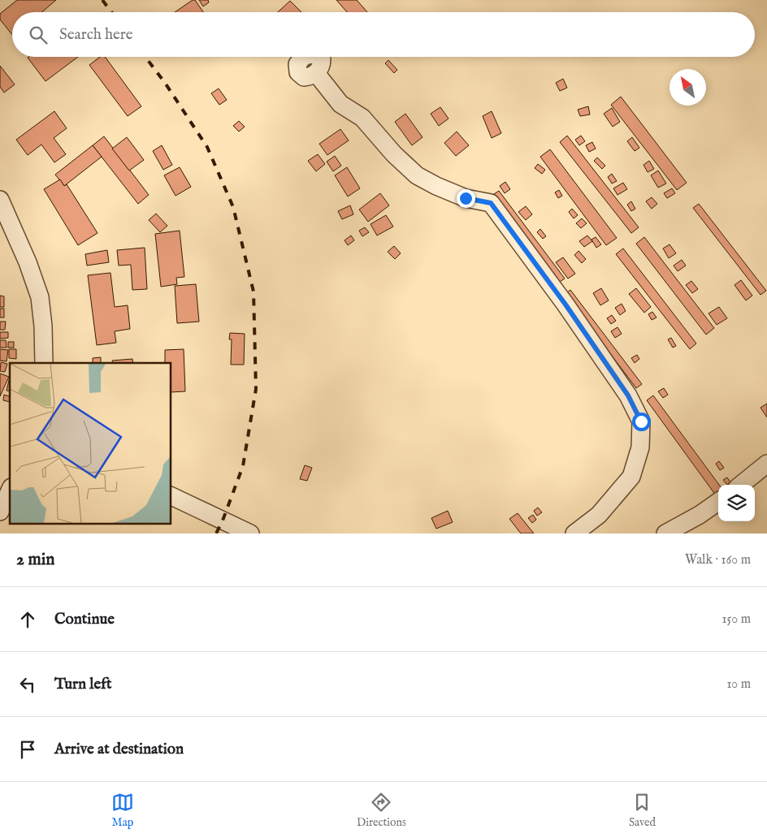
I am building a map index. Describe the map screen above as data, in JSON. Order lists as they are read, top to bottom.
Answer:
{
  "north": "top left",
  "page": {
    "search": "Search here",
    "heading": ["2 min", "Walk · 160 m"],
    "list": [
      ["Continue", "150 m"],
      ["Turn left", "10 m"],
      "Arrive at destination"
    ],
    "nav": ["Map", "Directions", "Saved"]
  }
}
